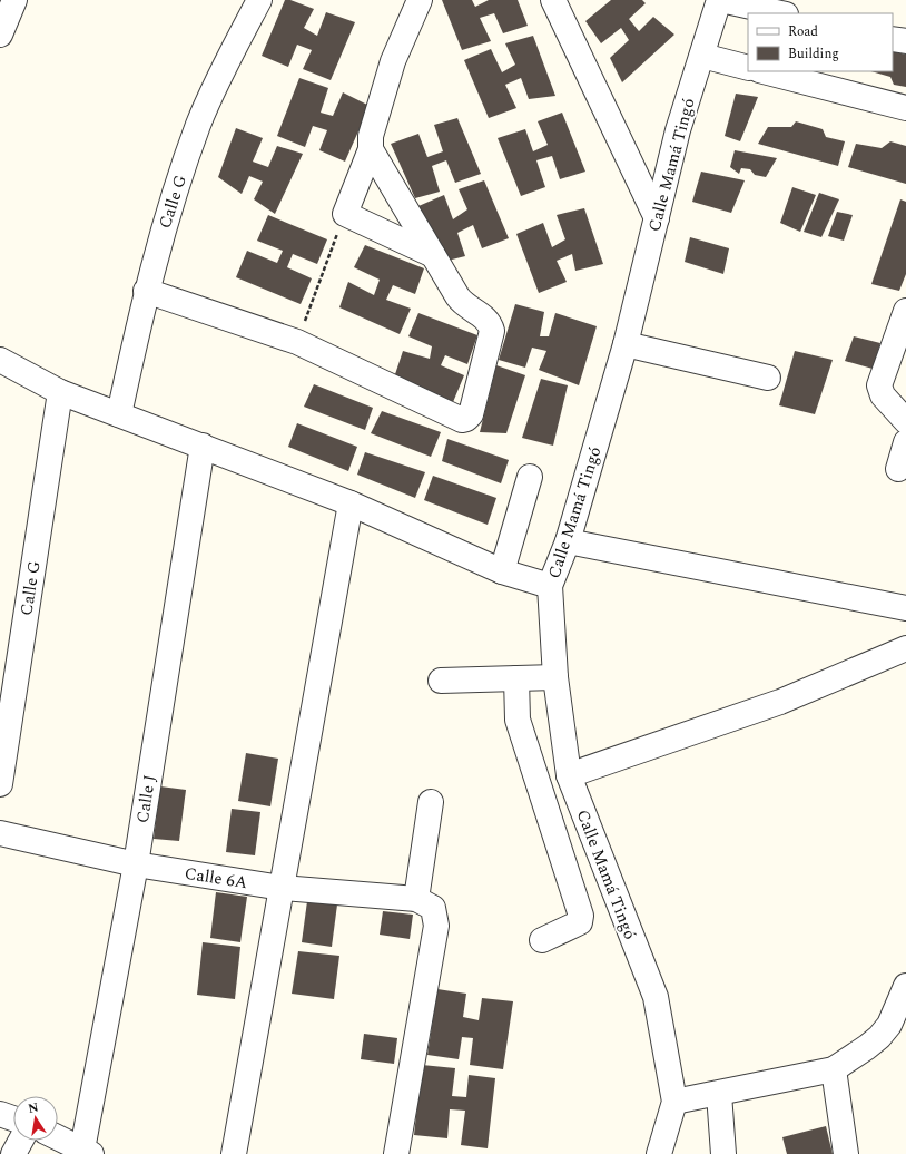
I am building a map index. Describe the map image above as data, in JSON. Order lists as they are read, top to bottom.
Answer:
{
  "streets": {
    "street": [
      "Calle Mamá Tingó",
      "Calle G",
      "Calle J",
      "Calle 6A"
    ]
  },
  "crossings": [
    ["Calle J", "Calle 6A"]
  ],
  "legend": ["Road", "Building"],
  "north": "top"
}
